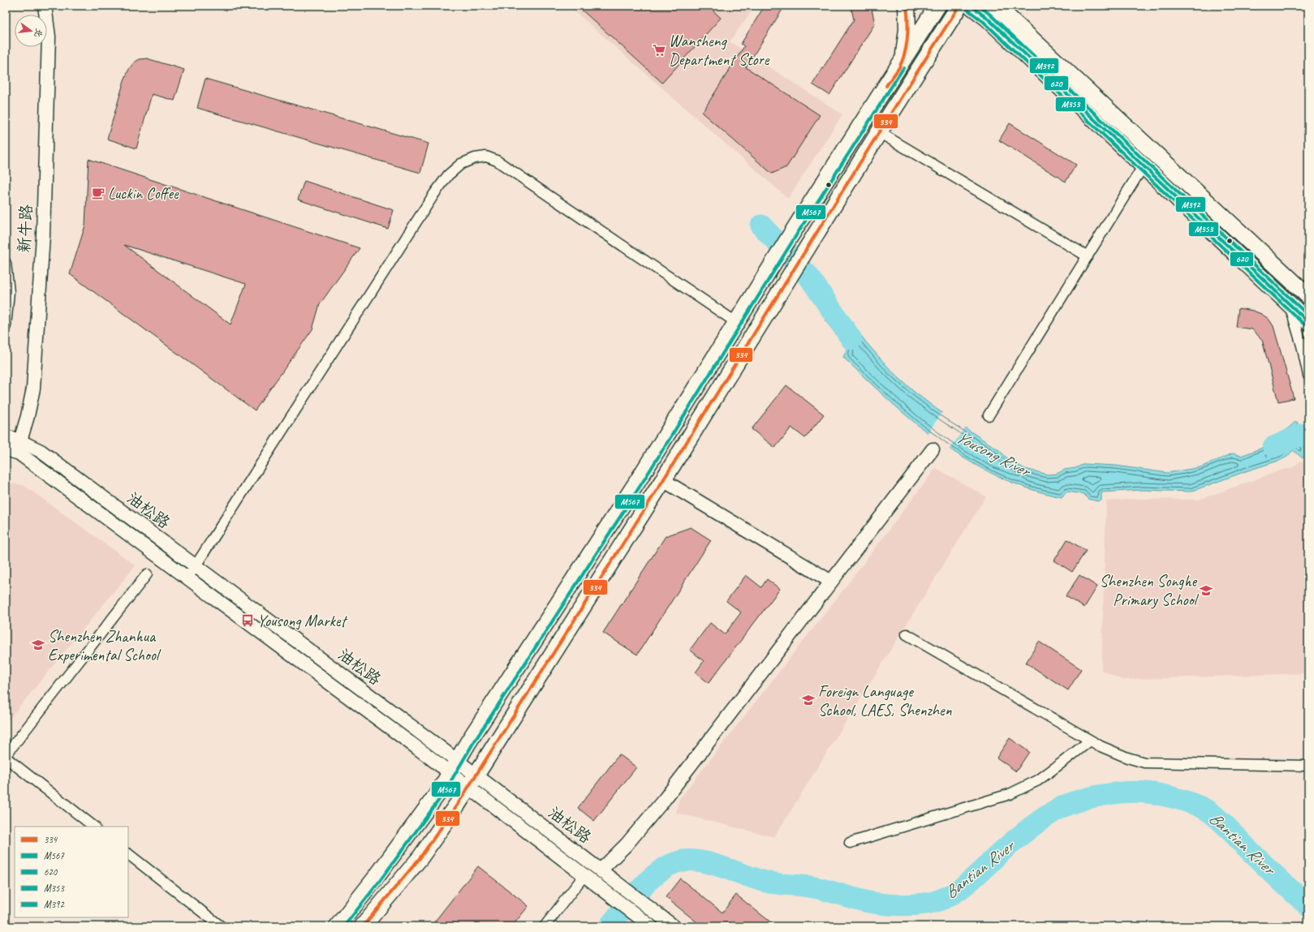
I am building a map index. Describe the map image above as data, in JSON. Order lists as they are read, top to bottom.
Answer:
{
  "streets": {
    "street": ["新牛路", "油松路"]
  },
  "crossings": [
    ["新牛路", "油松路"]
  ],
  "water": ["Yousong River", "Bantian River"],
  "places": {
    "supermarket": ["Wansheng Department Store"],
    "cafe": ["Luckin Coffee"],
    "school or university": ["Shenzhen Songhe Primary School", "Shenzhen Zhanhua Experimental School", "Foreign Language School, LAES, Shenzhen"],
    "bus stop": ["Yousong Market"]
  },
  "lines": [
    "transit line 334",
    "transit line 620",
    "transit line M392",
    "transit line M353",
    "transit line M567"
  ],
  "legend": [
    "334",
    "M567",
    "620",
    "M353",
    "M392"
  ],
  "north": "right"
}
